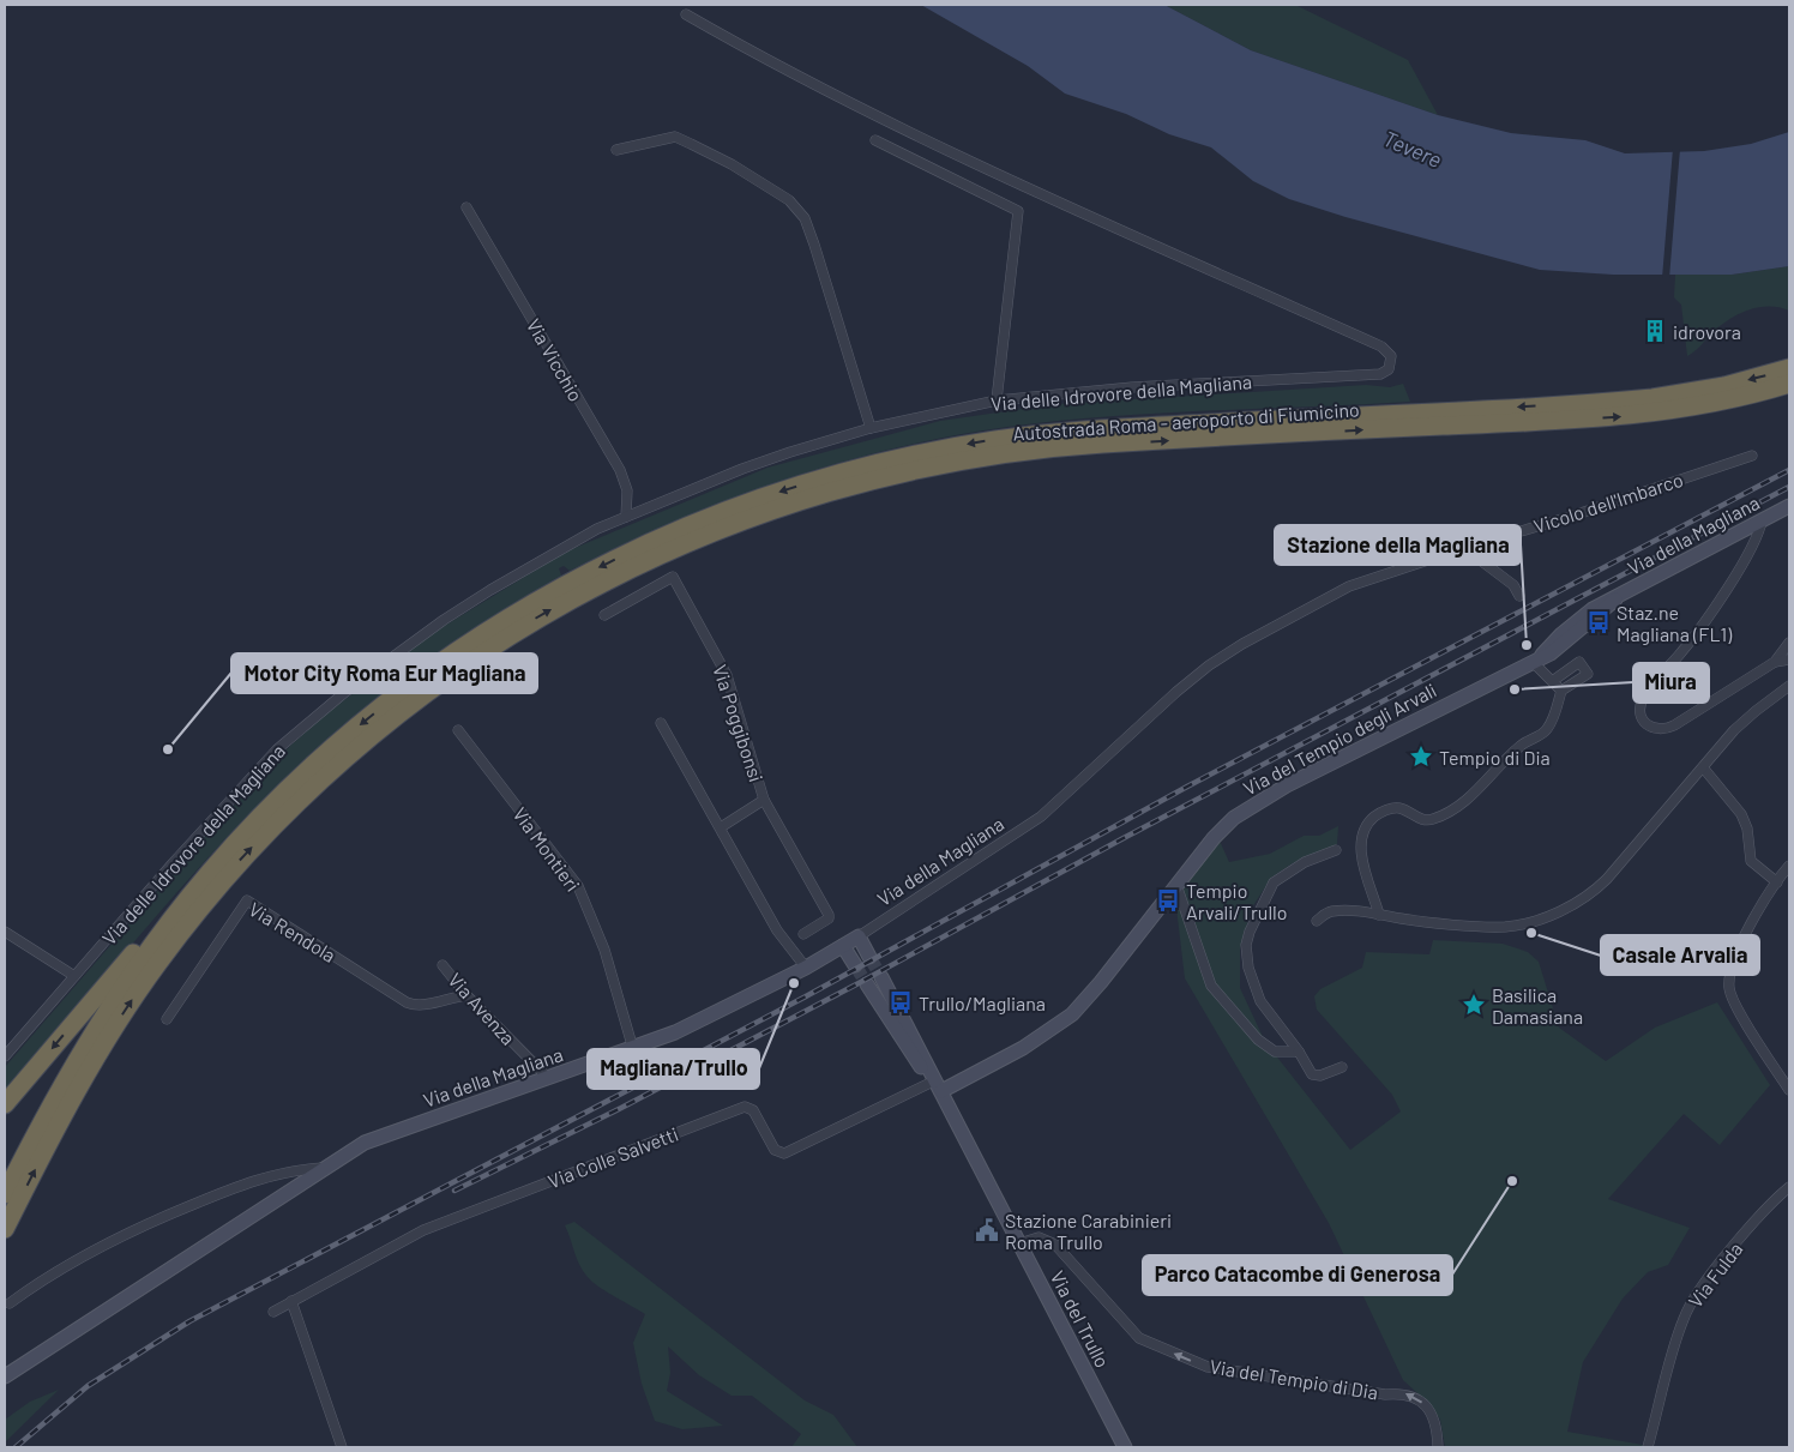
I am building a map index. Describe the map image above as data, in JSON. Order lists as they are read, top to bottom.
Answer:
{
  "streets": {
    "highway": ["Autostrada Roma - aeroporto di Fiumicino"],
    "main road": ["Via della Magliana", "Via del Tempio degli Arvali", "Via del Trullo"],
    "street": [
      "Via Vicchio",
      "Via delle Idrovore della Magliana",
      "Vicolo dell'Imbarco",
      "Via Poggibonsi",
      "Via Montieri",
      "Via Rendola",
      "Via Avenza",
      "Via Colle Salvetti",
      "Via Fulda",
      "Via del Tempio di Dia"
    ]
  },
  "crossings": [
    ["Via Vicchio", "Via delle Idrovore della Magliana"],
    ["Vicolo dell'Imbarco", "Via della Magliana"],
    ["Via della Magliana", "Via del Tempio degli Arvali"],
    ["Via della Magliana", "Via Montieri"],
    ["Via della Magliana", "Via Avenza"],
    ["Via del Tempio degli Arvali", "Via Colle Salvetti"],
    ["Via del Tempio degli Arvali", "Via del Trullo"],
    ["Via Rendola", "Via Avenza"],
    ["Via Colle Salvetti", "Via del Trullo"],
    ["Via del Trullo", "Via del Tempio di Dia"]
  ],
  "one_way": ["Via del Tempio di Dia"],
  "water": ["Tevere"],
  "places": {
    "building": ["idrovora"],
    "bus stop": ["Staz.ne Magliana (FL1)", "Tempio Arvali/Trullo", "Trullo/Magliana"],
    "other": [
      "Stazione della Magliana",
      "Miura",
      "Motor City Roma Eur Magliana",
      "Casale Arvalia",
      "Magliana/Trullo",
      "Parco Catacombe di Generosa"
    ],
    "place": ["Tempio di Dia", "Basilica Damasiana"],
    "public building": ["Stazione Carabinieri Roma Trullo"]
  }
}
